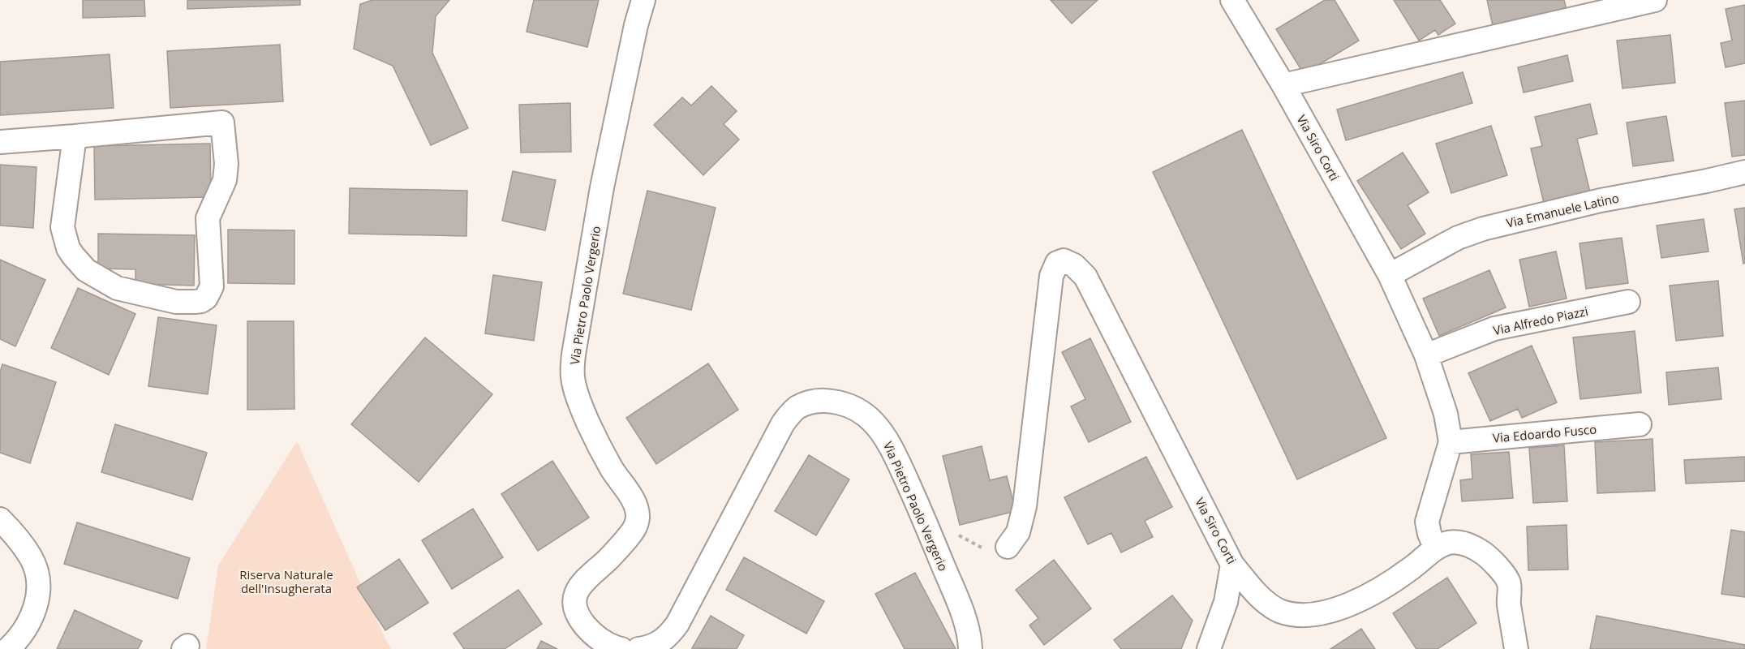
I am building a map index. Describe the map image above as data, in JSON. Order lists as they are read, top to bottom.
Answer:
{
  "streets": {
    "street": [
      "Via Siro Corti",
      "Via Emanuele Latino",
      "Via Pietro Paolo Vergerio",
      "Via Alfredo Piazzi",
      "Via Edoardo Fusco"
    ]
  },
  "crossings": [
    ["Via Siro Corti", "Via Emanuele Latino"],
    ["Via Siro Corti", "Via Alfredo Piazzi"],
    ["Via Siro Corti", "Via Edoardo Fusco"]
  ],
  "parks": ["Riserva Naturale dell'Insugherata"]
}
